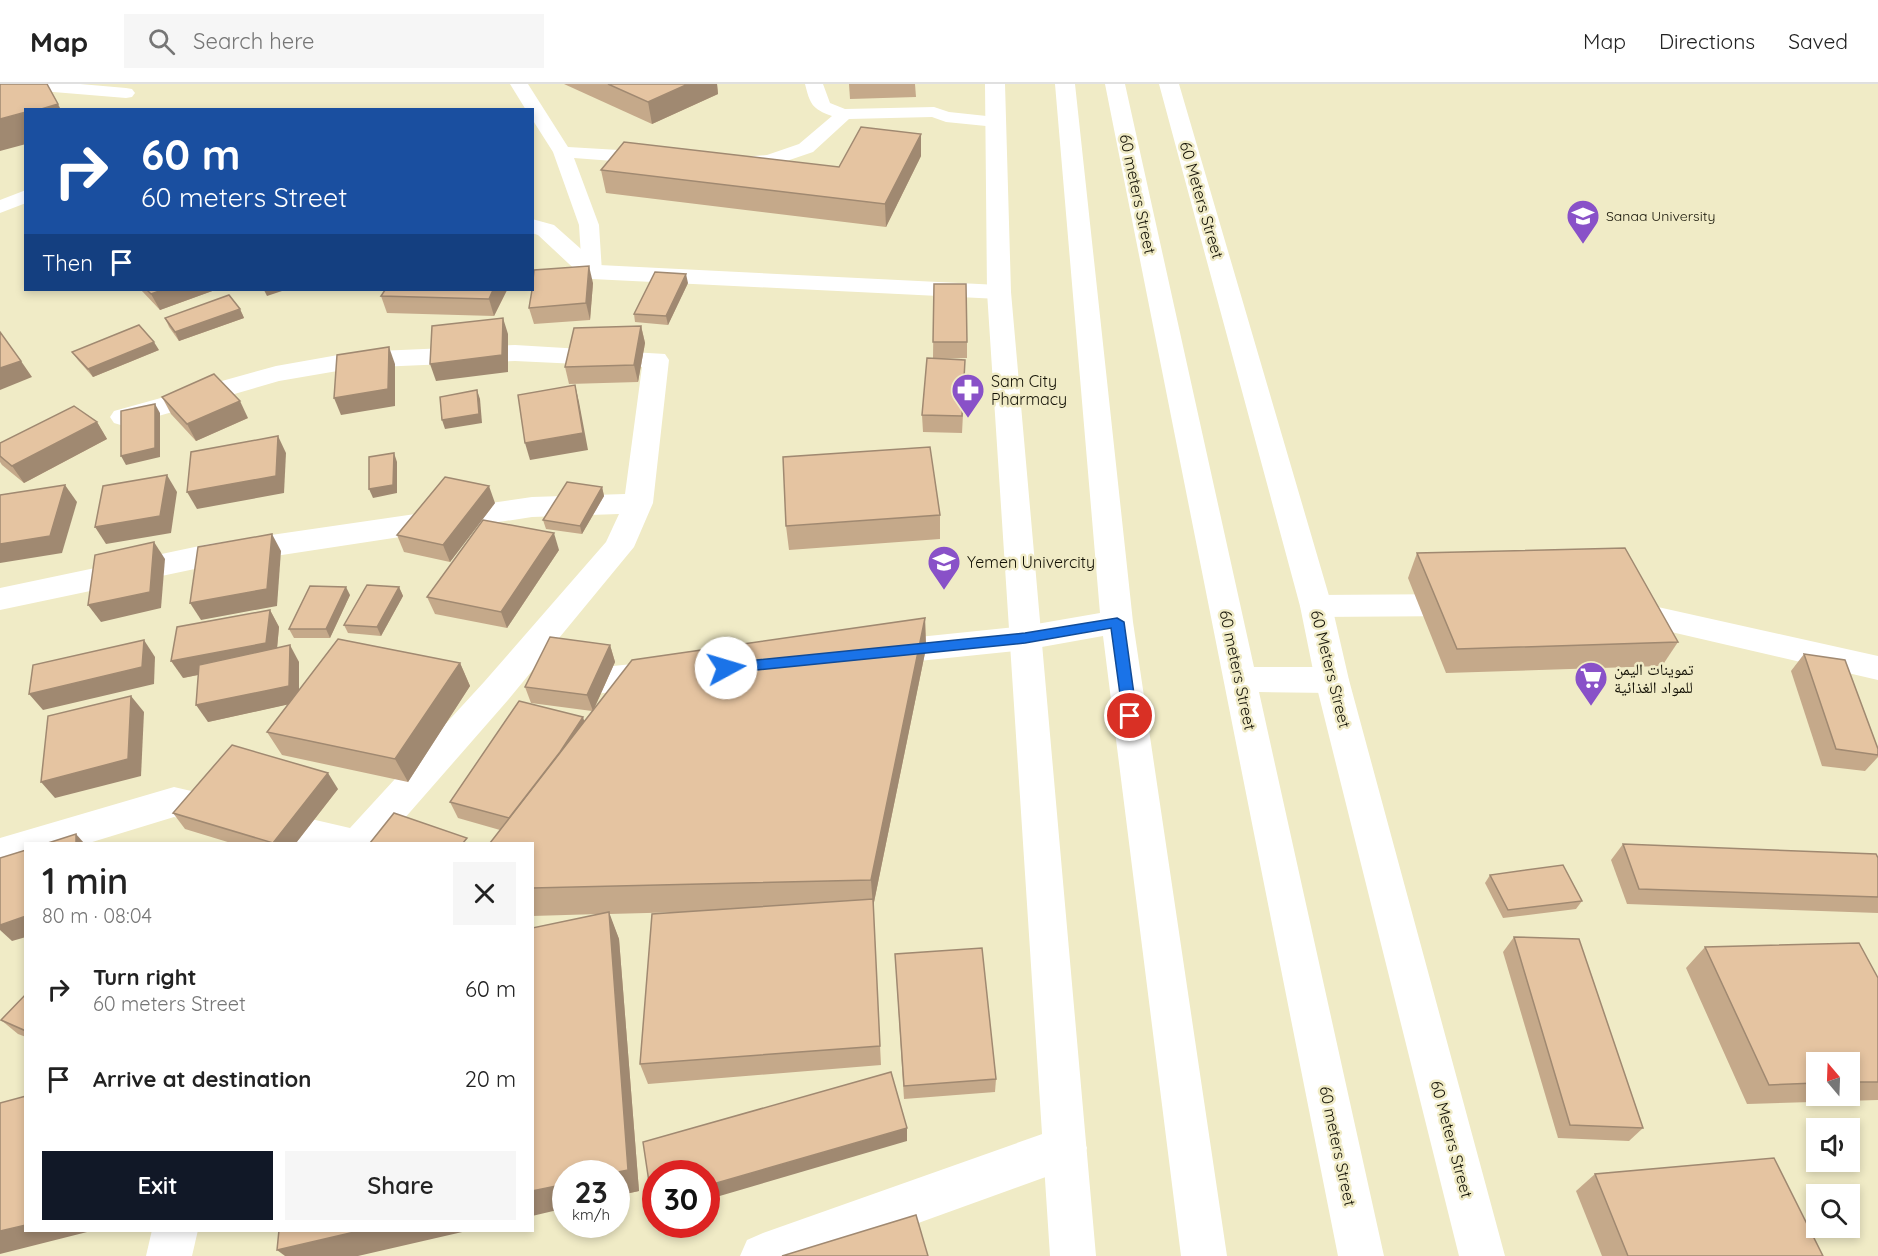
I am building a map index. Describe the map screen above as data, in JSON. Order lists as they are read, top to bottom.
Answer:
{
  "streets": {
    "main road": ["60 meters Street", "60 Meters Street"]
  },
  "places": {
    "school or university": ["Sanaa University", "Yemen Univercity"],
    "pharmacy": ["Sam City Pharmacy"],
    "supermarket": ["تموينات اليمن للمواد الغذائية"]
  },
  "north": "top",
  "page": {
    "header": "Map",
    "search": "Search here",
    "nav": ["Map", "Directions", "Saved"],
    "turn": ["60 m", "60 meters Street"],
    "then": "Then",
    "heading": ["1 min", "80 m · 08:04"],
    "list": [
      {
        "name": "Turn right",
        "note": "60 meters Street",
        "value": "60 m"
      },
      {
        "name": "Arrive at destination",
        "value": "20 m"
      }
    ],
    "buttons": ["Exit", "Share"],
    "speed": "23 km/h",
    "limit": "30"
  }
}
